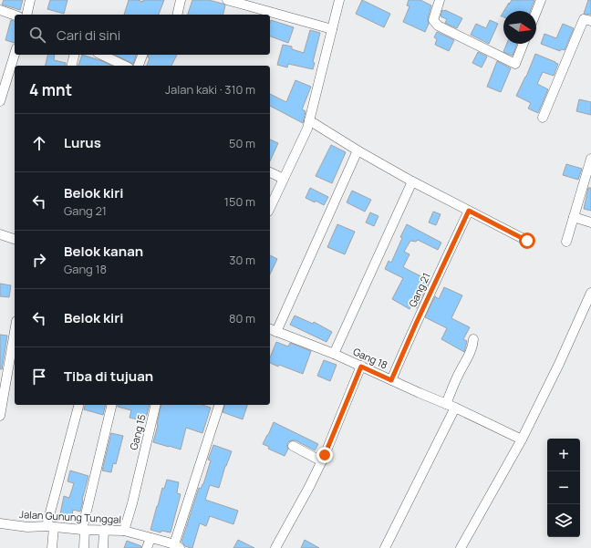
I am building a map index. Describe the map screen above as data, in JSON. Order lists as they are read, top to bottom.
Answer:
{
  "streets": {
    "street": [
      "Gang 21",
      "Gang 18",
      "Gang 15",
      "Jalan Gunung Tunggal"
    ]
  },
  "crossings": [
    ["Gang 21", "Gang 18"],
    ["Gang 15", "Jalan Gunung Tunggal"]
  ],
  "north": "right",
  "page": {
    "search": "Cari di sini",
    "heading": ["4 mnt", "Jalan kaki · 310 m"],
    "list": [
      ["Lurus", "50 m"],
      ["Belok kiri", "Gang 21", "150 m"],
      ["Belok kanan", "Gang 18", "30 m"],
      ["Belok kiri", "80 m"],
      "Tiba di tujuan"
    ],
    "map_buttons": ["+", "−"]
  }
}
